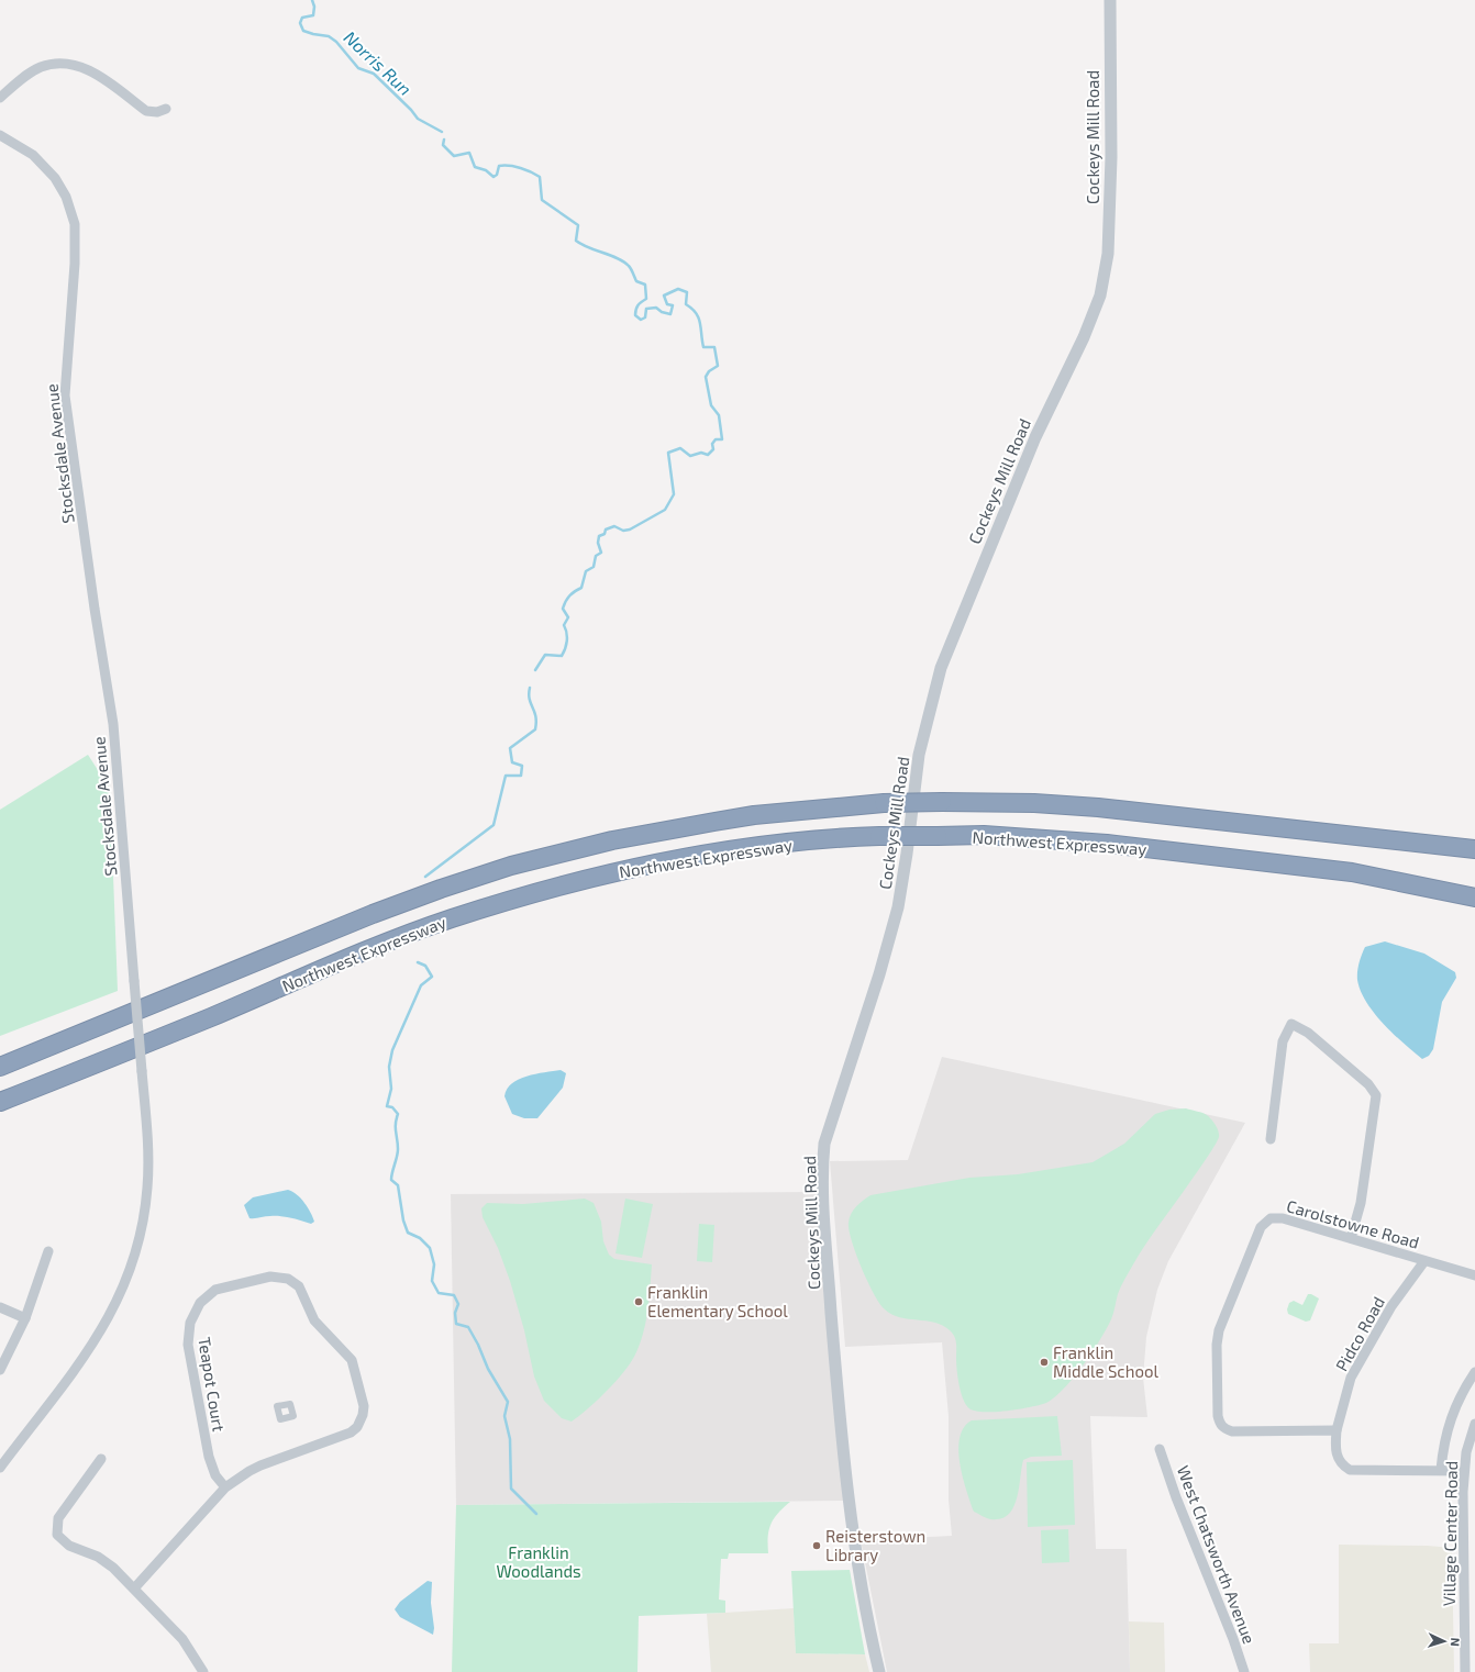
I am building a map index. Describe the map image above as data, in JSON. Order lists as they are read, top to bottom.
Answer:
{
  "streets": {
    "highway": ["Northwest Expressway"],
    "street": [
      "Cockeys Mill Road",
      "Stocksdale Avenue",
      "Carolstowne Road",
      "Pidco Road",
      "Teapot Court",
      "Village Center Road",
      "West Chatsworth Avenue"
    ]
  },
  "crossings": [
    ["Carolstowne Road", "Pidco Road"]
  ],
  "water": ["Norris Run"],
  "parks": ["Franklin Woodlands"],
  "places": ["Franklin Elementary School", "Franklin Middle School", "Reisterstown Library"],
  "north": "right"
}
